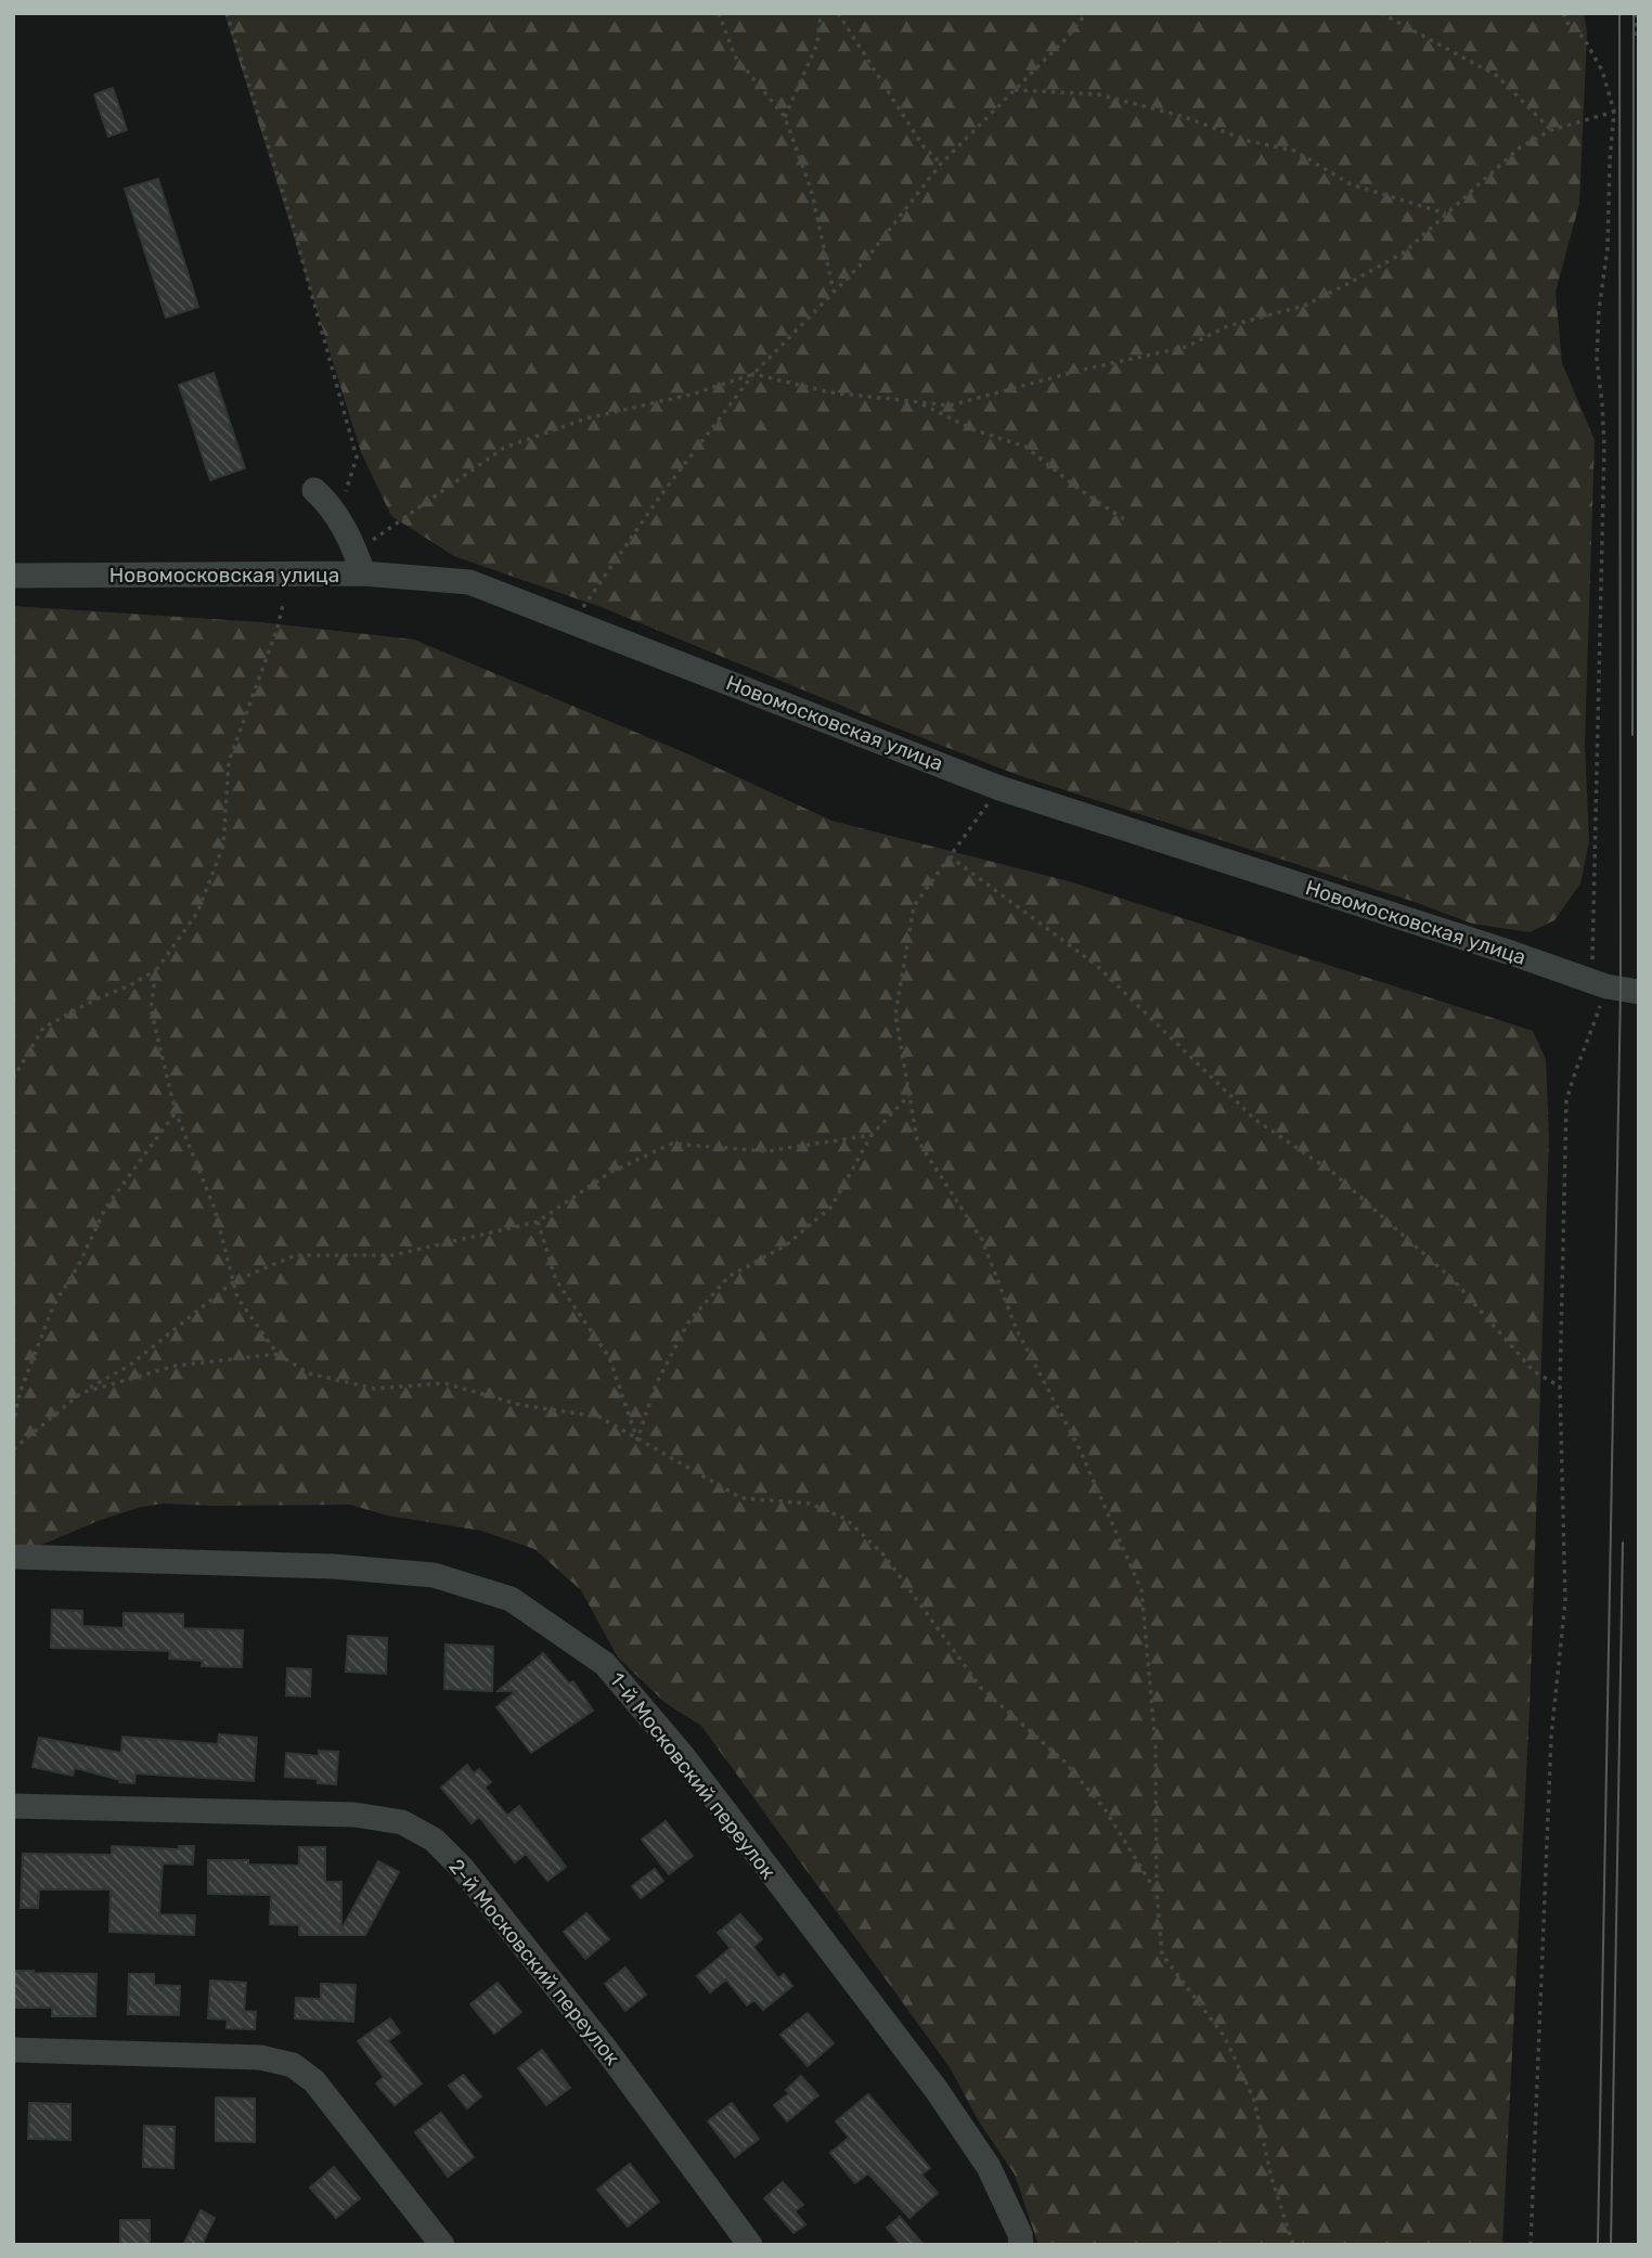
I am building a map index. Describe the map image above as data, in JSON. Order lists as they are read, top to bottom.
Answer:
{
  "streets": {
    "street": ["Новомосковская улица", "1-й Московский переулок", "2-й Московский переулок"]
  }
}
